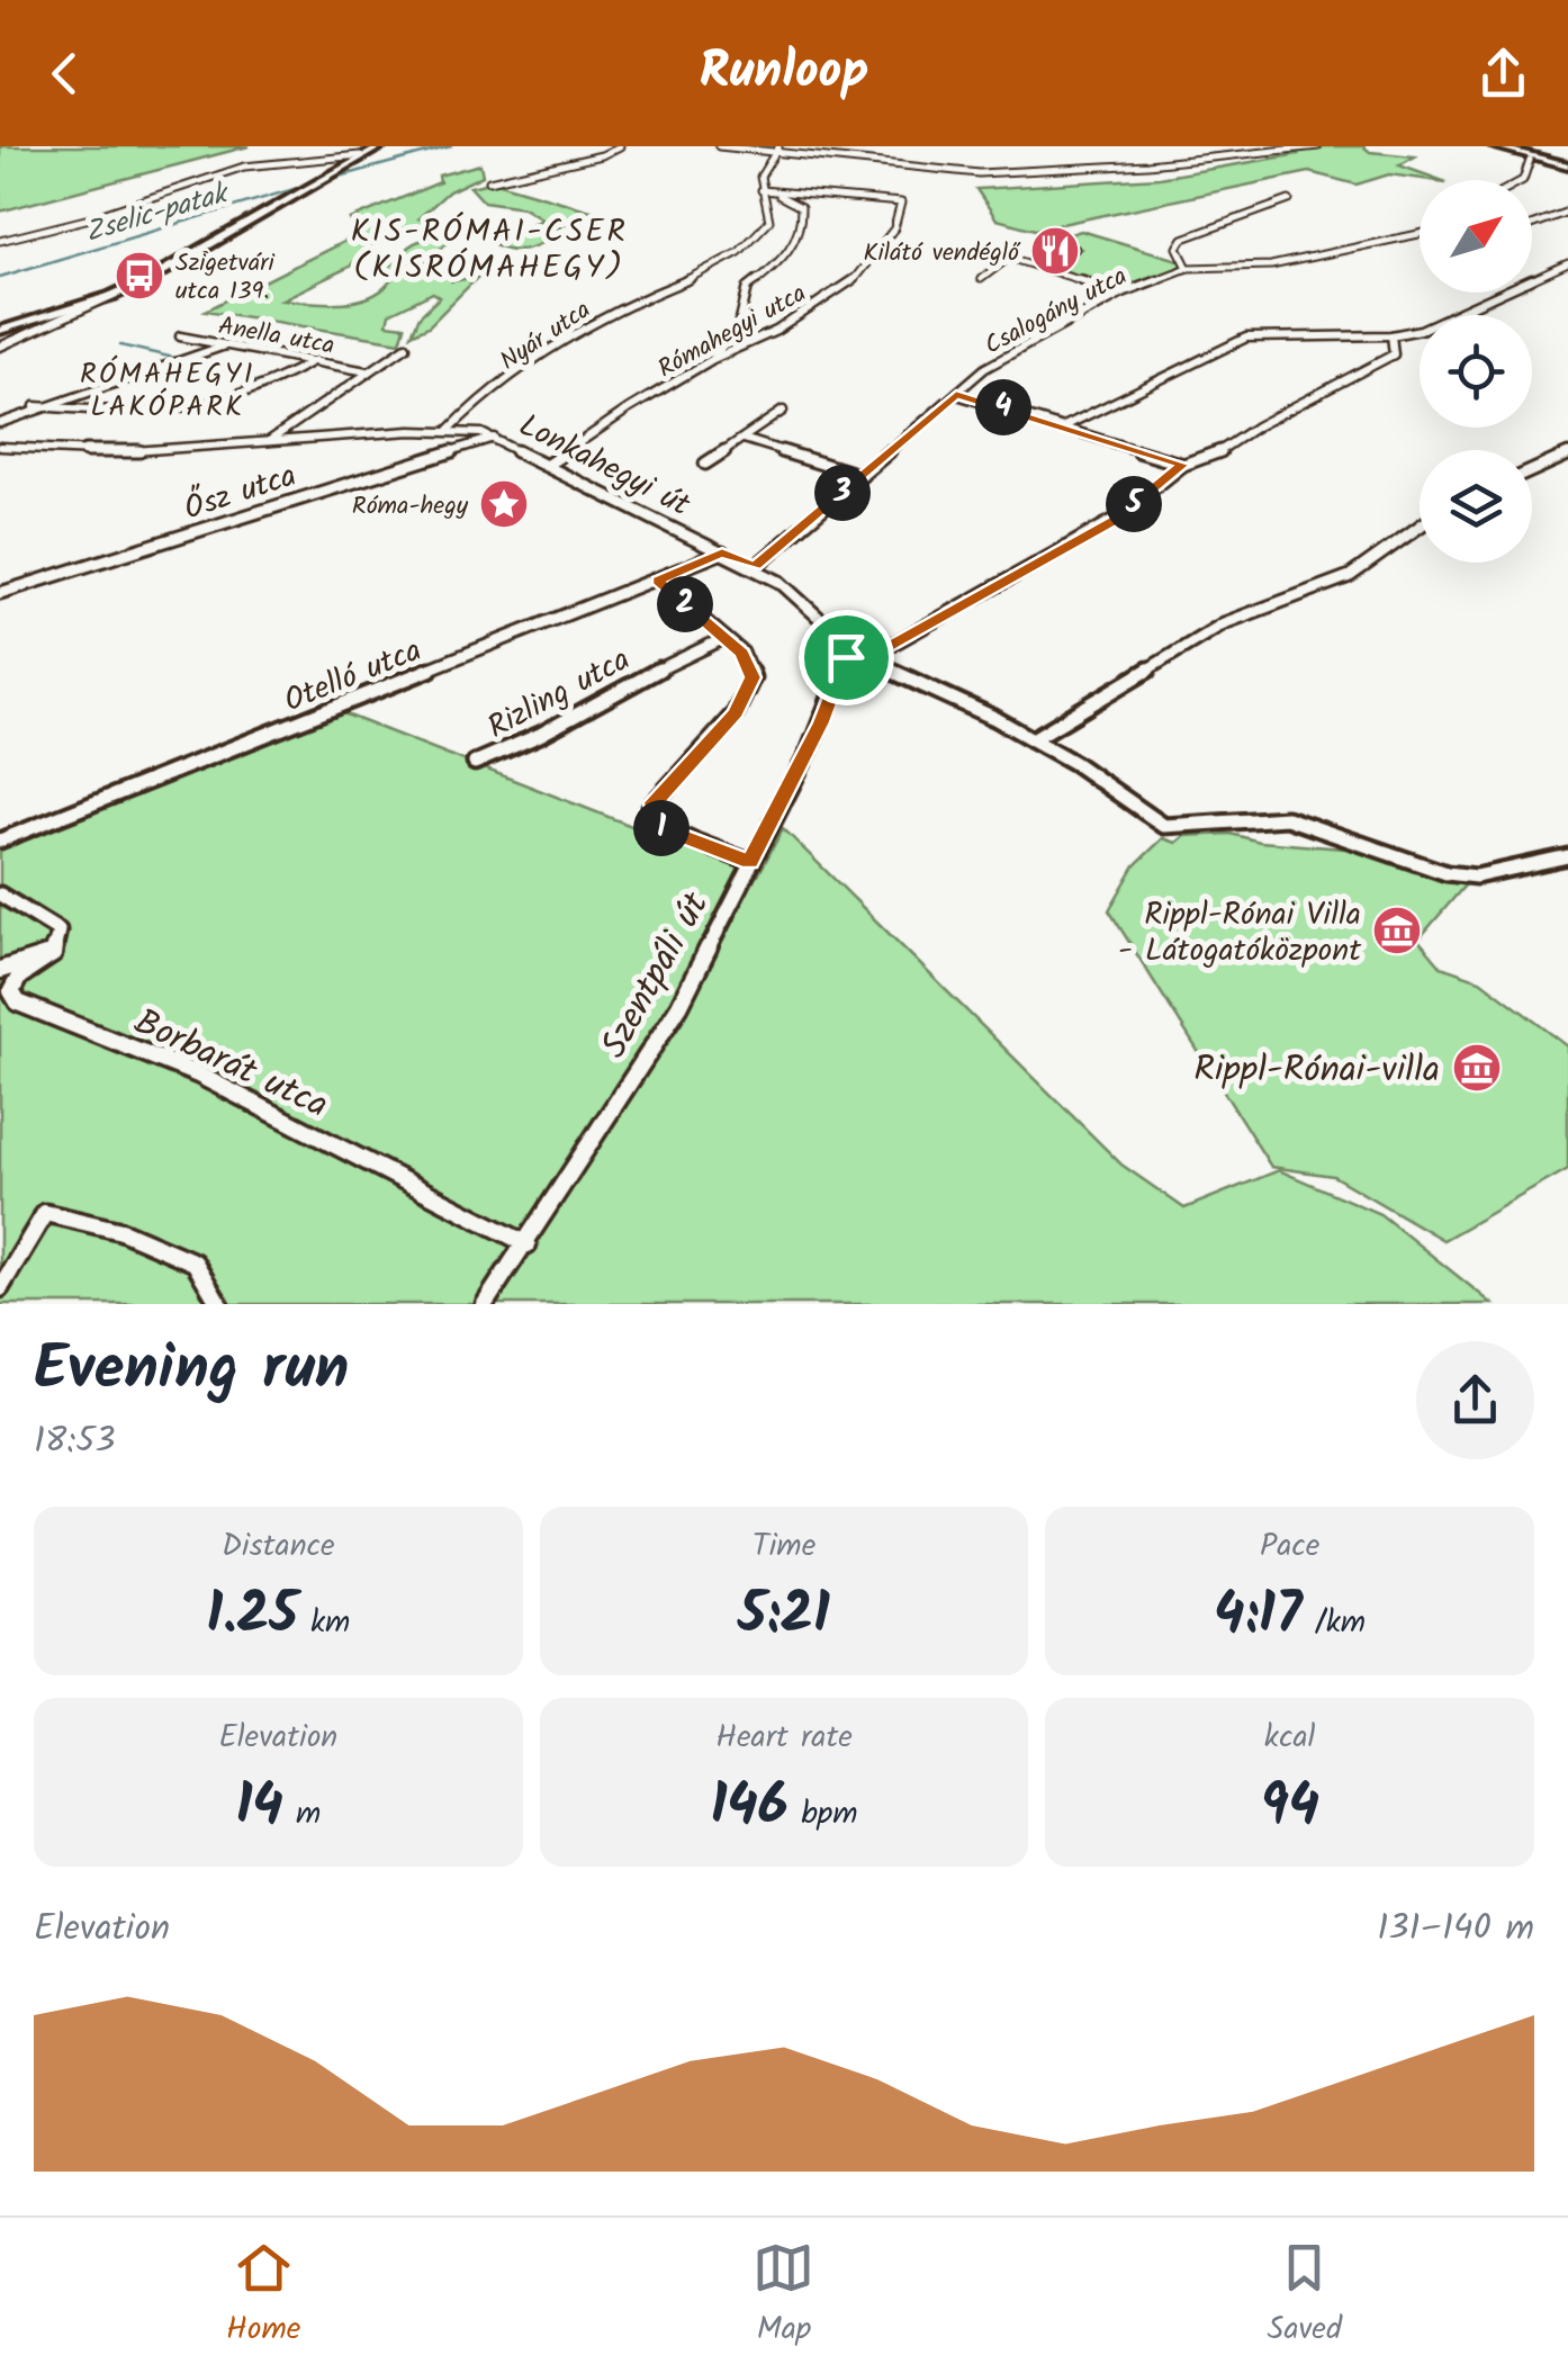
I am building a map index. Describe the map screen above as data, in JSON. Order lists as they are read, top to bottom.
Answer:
{
  "streets": {
    "street": [
      "Csalogány utca",
      "Rómahegyi utca",
      "Anella utca",
      "Nyár utca",
      "Lonkahegyi út",
      "Ősz utca",
      "Otelló utca",
      "Rizling utca",
      "Szentpáli út",
      "Borbarát utca"
    ]
  },
  "crossings": [
    ["Csalogány utca", "Lonkahegyi út"],
    ["Rómahegyi utca", "Lonkahegyi út"],
    ["Nyár utca", "Lonkahegyi út"],
    ["Lonkahegyi út", "Ősz utca"],
    ["Lonkahegyi út", "Otelló utca"],
    ["Lonkahegyi út", "Szentpáli út"],
    ["Szentpáli út", "Borbarát utca"]
  ],
  "districts": ["KIS-RÓMAI-CSER (KISRÓMAHEGY)", "RÓMAHEGYI LAKÓPARK"],
  "water": ["Zselic-patak"],
  "places": {
    "restaurant": ["Kilátó vendéglő"],
    "bus stop": ["Szigetvári utca 139."],
    "place": ["Róma-hegy"],
    "museum": ["Rippl-Rónai Villa - Látogatóközpont", "Rippl-Rónai-villa"]
  },
  "north": "top right",
  "page": {
    "header": "Runloop",
    "pins": [
      "4",
      "3",
      "5",
      "2",
      "1"
    ],
    "heading": ["Evening run", "18:53"],
    "stats": [
      ["Distance", "1.25 km"],
      ["Time", "5:21"],
      ["Pace", "4:17 /km"],
      ["Elevation", "14 m"],
      ["Heart rate", "146 bpm"],
      ["kcal", "94"]
    ],
    "chart": ["Elevation", "131–140 m"],
    "tabs": ["Home", "Map", "Saved"]
  }
}
